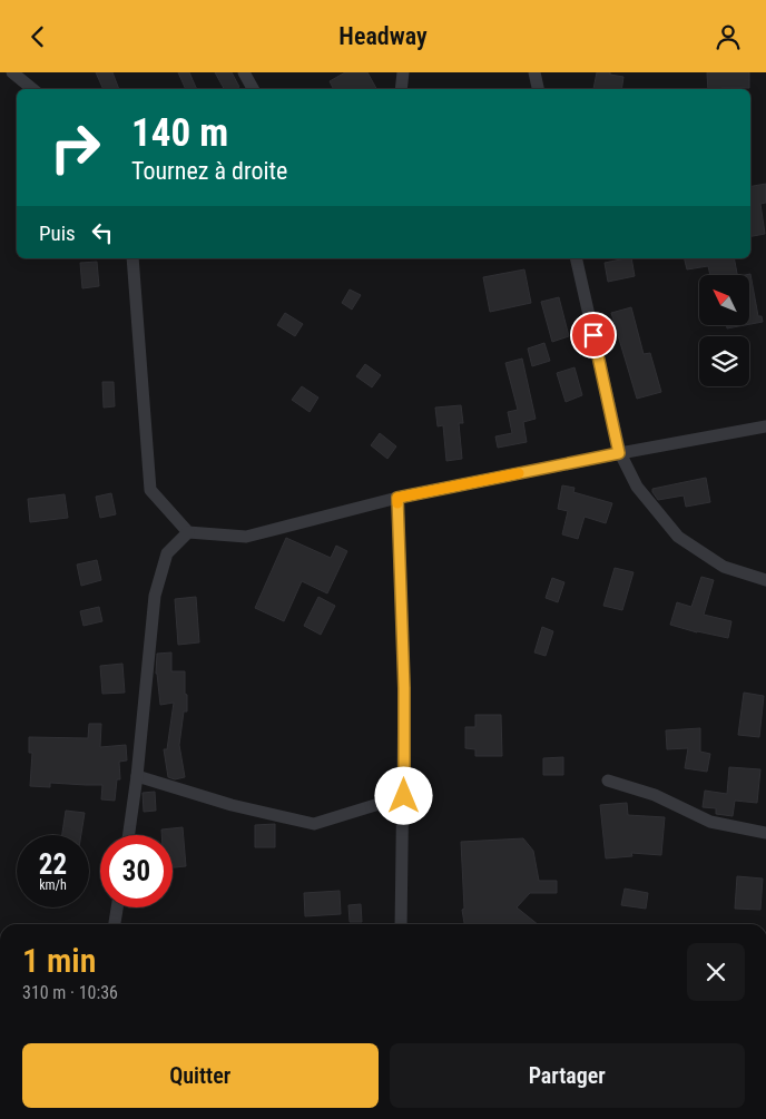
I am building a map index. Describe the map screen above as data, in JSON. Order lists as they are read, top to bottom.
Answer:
{
  "north": "top left",
  "page": {
    "header": "Headway",
    "turn": ["140 m", "Tournez à droite"],
    "then": "Puis",
    "speed": "22 km/h",
    "limit": "30",
    "heading": ["1 min", "310 m · 10:36"],
    "buttons": ["Quitter", "Partager"]
  }
}
